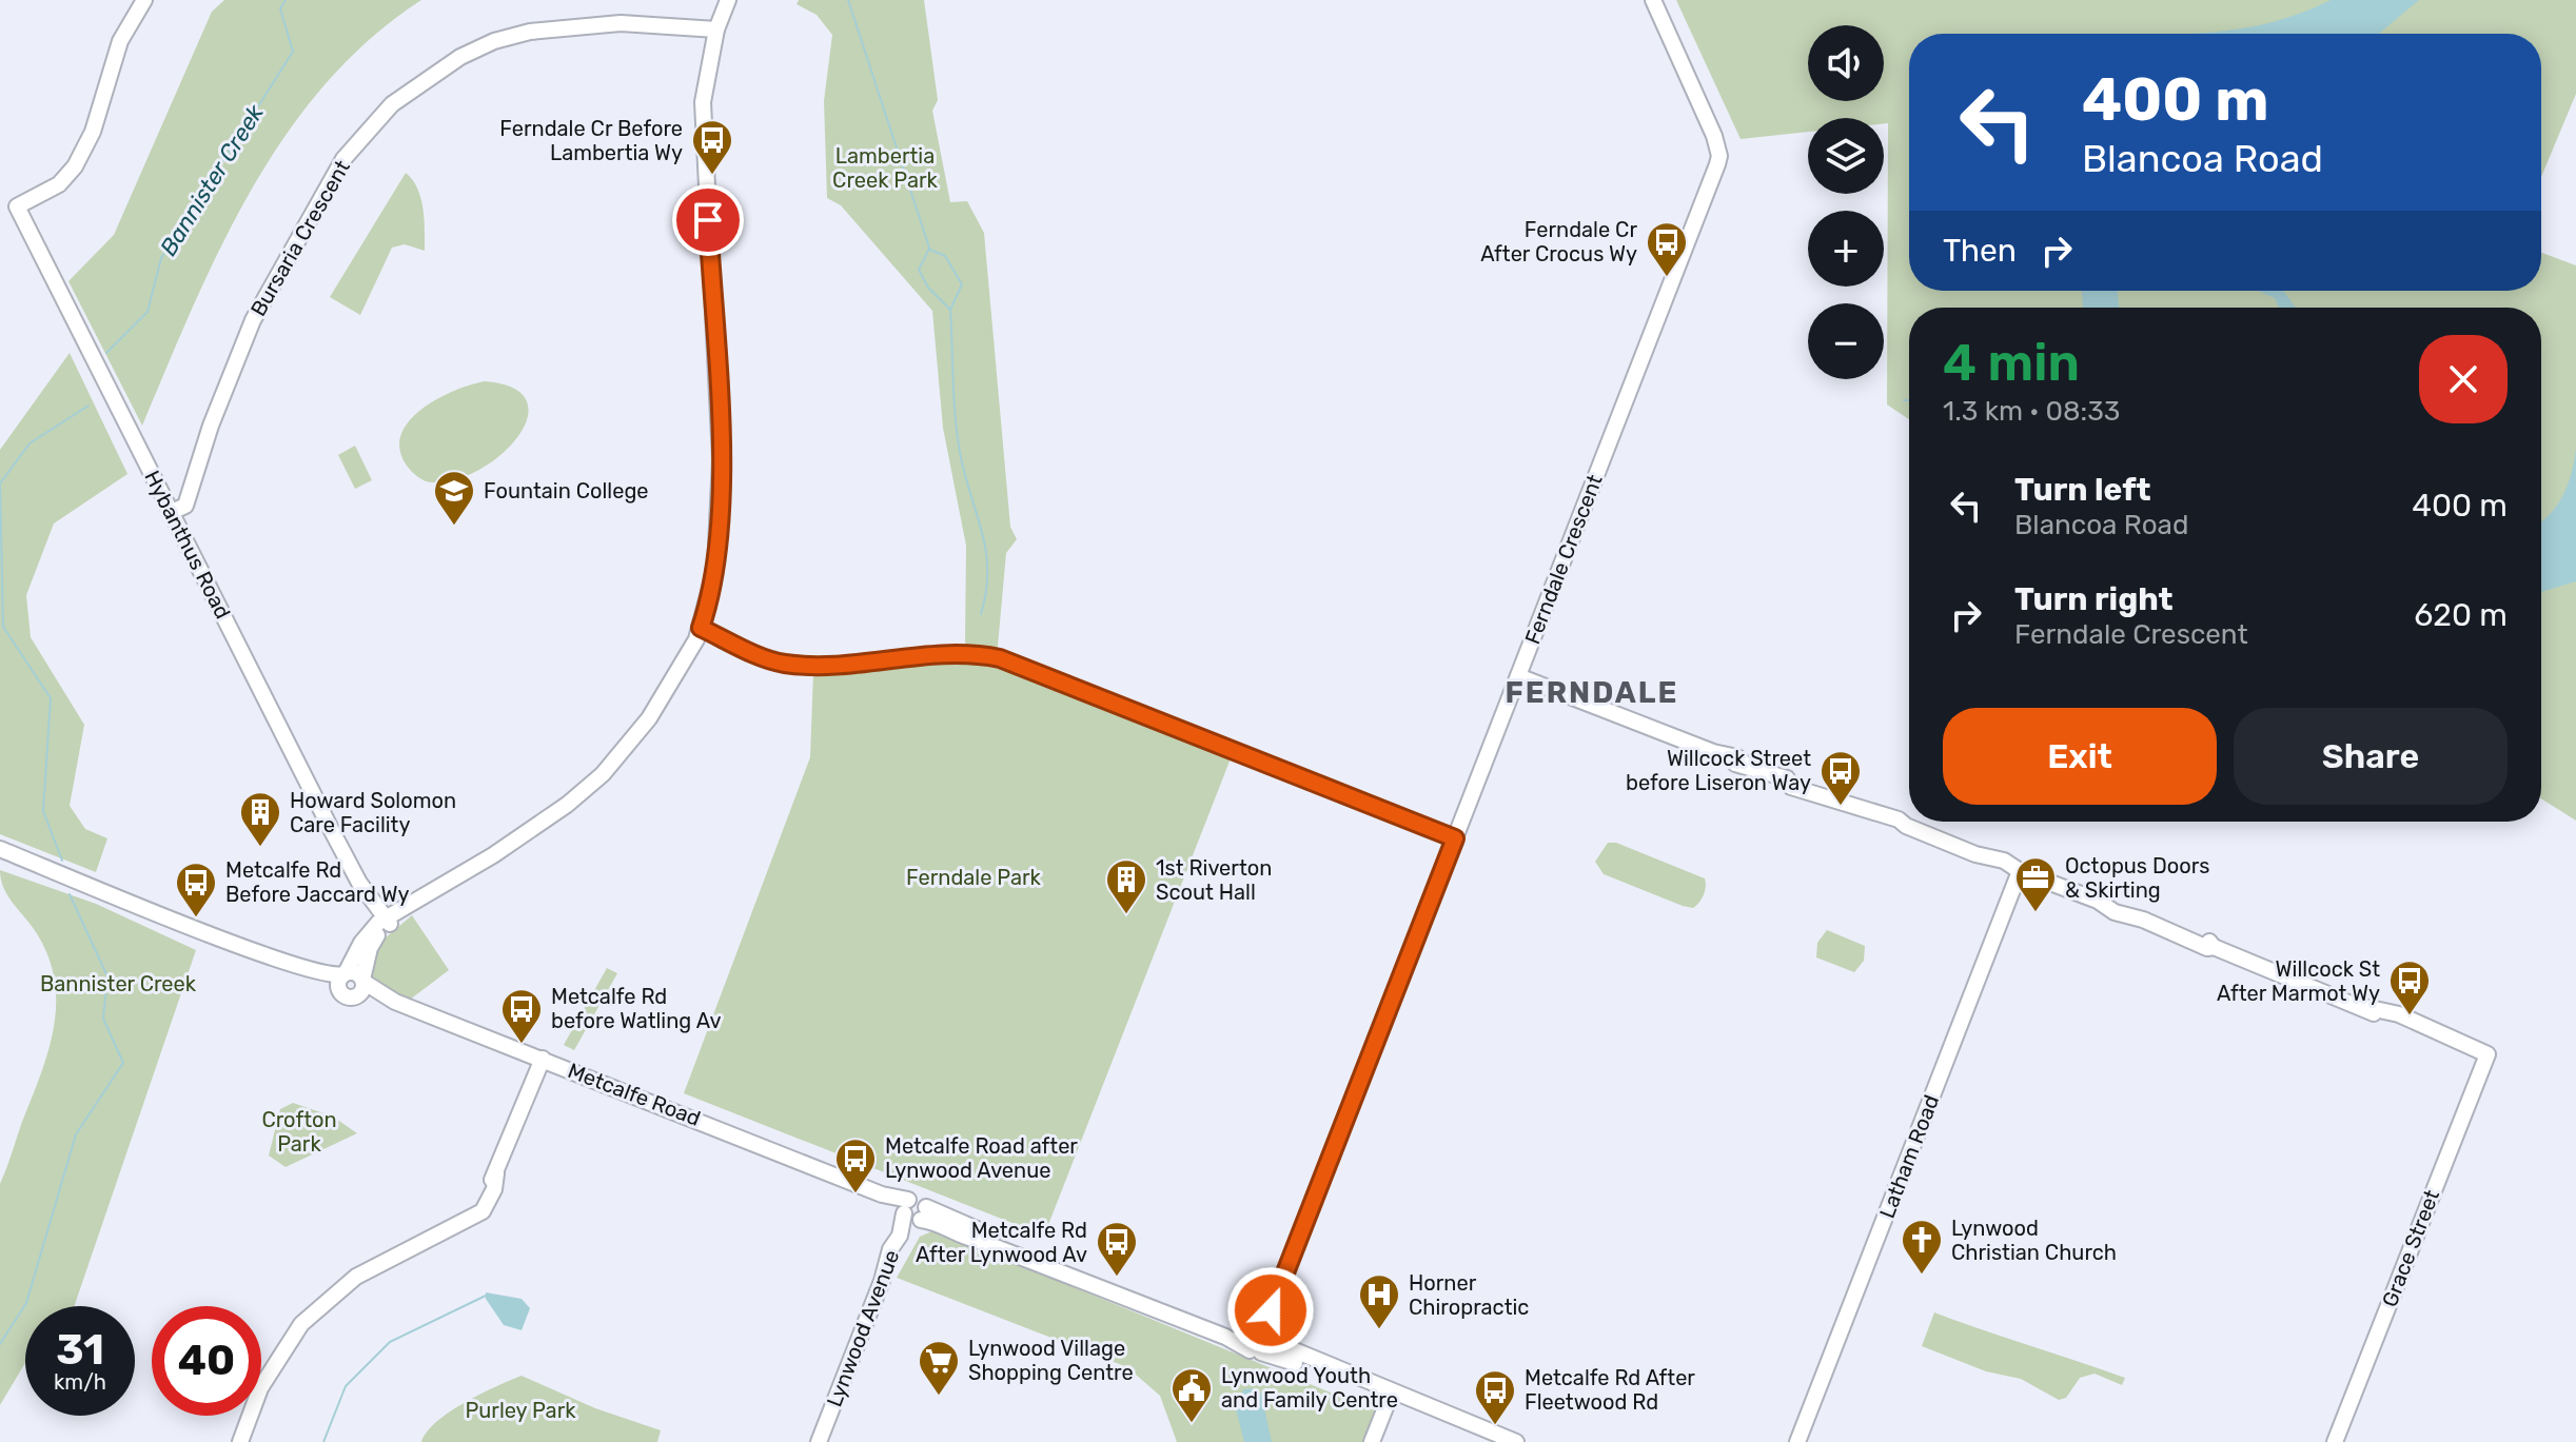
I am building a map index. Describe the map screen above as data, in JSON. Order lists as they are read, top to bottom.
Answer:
{
  "streets": {
    "street": [
      "Bursaria Crescent",
      "Hybanthus Road",
      "Ferndale Crescent",
      "Metcalfe Road",
      "Latham Road",
      "Grace Street",
      "Lynwood Avenue"
    ]
  },
  "crossings": [
    ["Bursaria Crescent", "Hybanthus Road"],
    ["Ferndale Crescent", "Metcalfe Road"],
    ["Metcalfe Road", "Lynwood Avenue"],
    ["Latham Road", "Grace Street"]
  ],
  "districts": ["FERNDALE"],
  "water": ["Bannister Creek"],
  "parks": [
    "Lambertia Creek Park",
    "Ferndale Park",
    "Bannister Creek",
    "Crofton Park",
    "Purley Park"
  ],
  "places": {
    "bus stop": [
      "Ferndale Cr Before Lambertia Wy",
      "Ferndale Cr After Crocus Wy",
      "Willcock Street before Liseron Way",
      "Metcalfe Rd Before Jaccard Wy",
      "Willcock St After Marmot Wy",
      "Metcalfe Rd before Watling Av",
      "Metcalfe Road after Lynwood Avenue",
      "Metcalfe Rd After Lynwood Av",
      "Metcalfe Rd After Fleetwood Rd"
    ],
    "school or university": ["Fountain College"],
    "building": ["Howard Solomon Care Facility", "1st Riverton Scout Hall"],
    "office": ["Octopus Doors & Skirting"],
    "church": ["Lynwood Christian Church"],
    "hospital": ["Horner Chiropractic"],
    "supermarket": ["Lynwood Village Shopping Centre"],
    "public building": ["Lynwood Youth and Family Centre"]
  },
  "page": {
    "map_buttons": ["+", "−"],
    "turn": ["400 m", "Blancoa Road"],
    "then": "Then",
    "heading": ["4 min", "1.3 km · 08:33"],
    "list": [
      {
        "name": "Turn left",
        "note": "Blancoa Road",
        "value": "400 m"
      },
      {
        "name": "Turn right",
        "note": "Ferndale Crescent",
        "value": "620 m"
      }
    ],
    "buttons": ["Exit", "Share"],
    "speed": "31 km/h",
    "limit": "40"
  }
}
